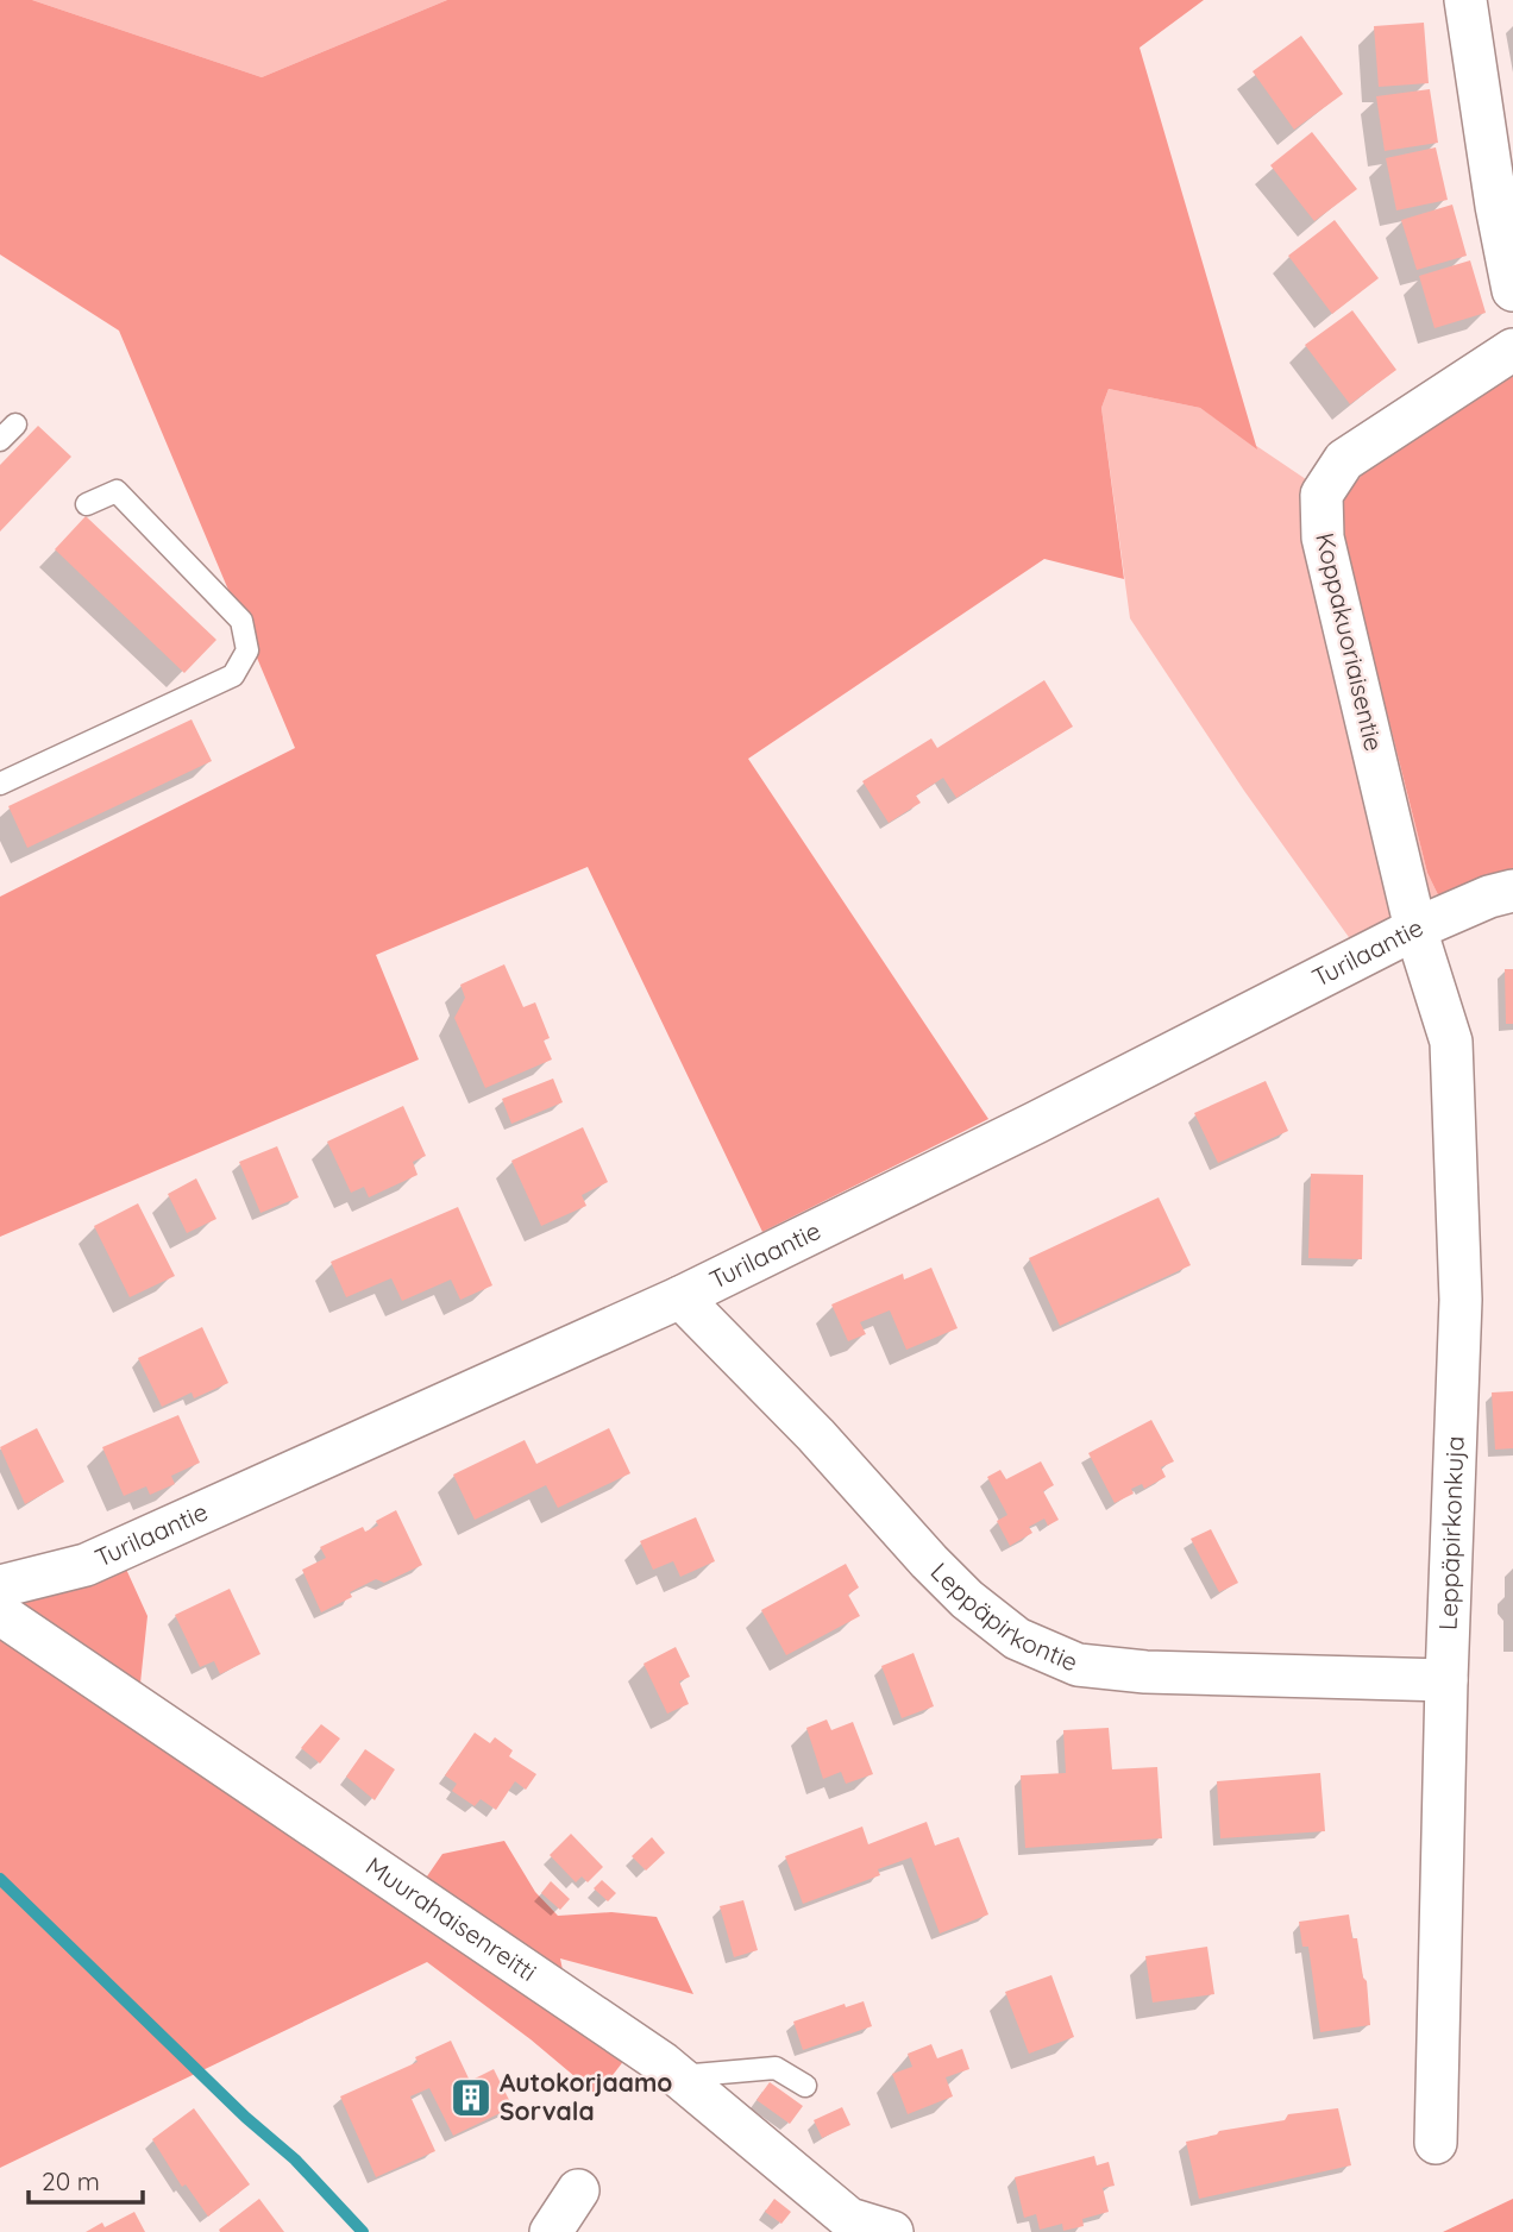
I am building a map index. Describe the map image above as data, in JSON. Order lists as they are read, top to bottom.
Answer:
{
  "streets": {
    "street": [
      "Koppakuoriaisentie",
      "Turilaantie",
      "Leppäpirkonkuja",
      "Leppäpirkontie",
      "Muurahaisenreitti"
    ]
  },
  "crossings": [
    ["Koppakuoriaisentie", "Turilaantie"],
    ["Koppakuoriaisentie", "Leppäpirkonkuja"],
    ["Turilaantie", "Leppäpirkonkuja"],
    ["Turilaantie", "Leppäpirkontie"],
    ["Leppäpirkonkuja", "Leppäpirkontie"]
  ],
  "places": {
    "building": ["Autokorjaamo Sorvala"]
  },
  "scale_bar": "20 m"
}
